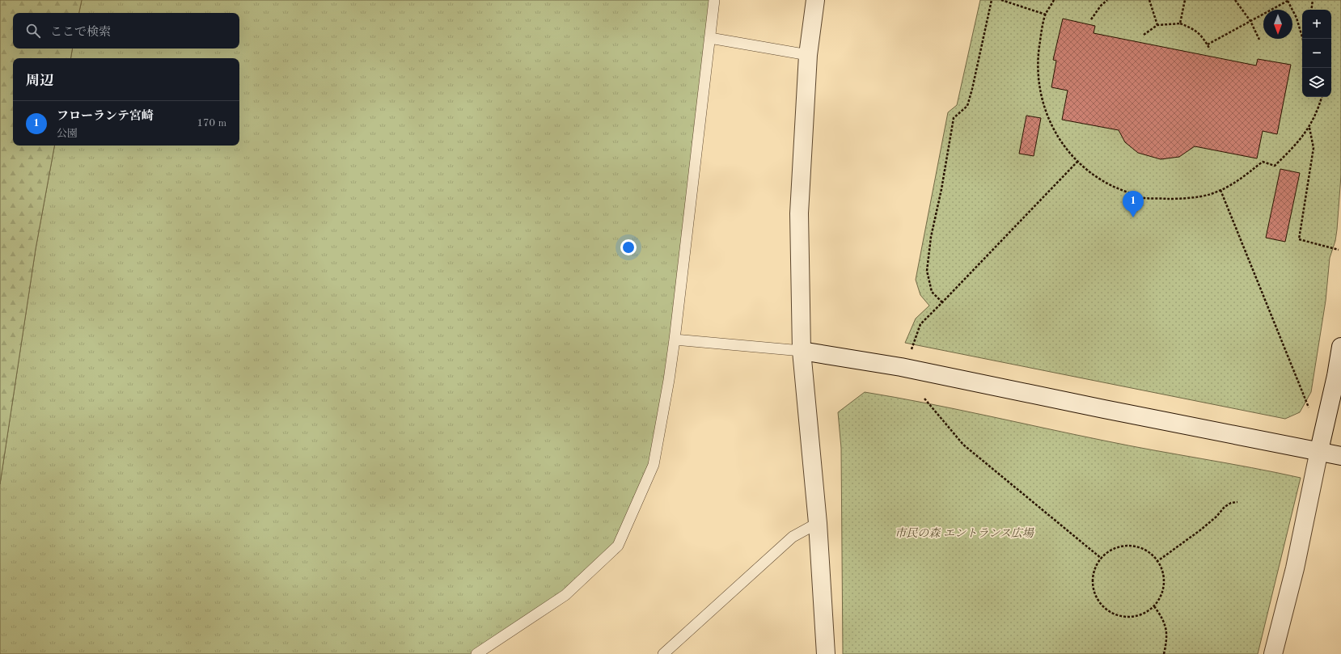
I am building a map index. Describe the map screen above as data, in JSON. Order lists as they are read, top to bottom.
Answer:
{
  "parks": ["市民の森 エントランス広場"],
  "north": "bottom",
  "page": {
    "map_buttons": ["+", "−"],
    "search": "ここで検索",
    "heading": "周辺",
    "list": [
      {
        "mark": "1",
        "name": "フローランテ宮崎",
        "note": "公園",
        "value": "170 m"
      }
    ],
    "pins": "1"
  }
}
